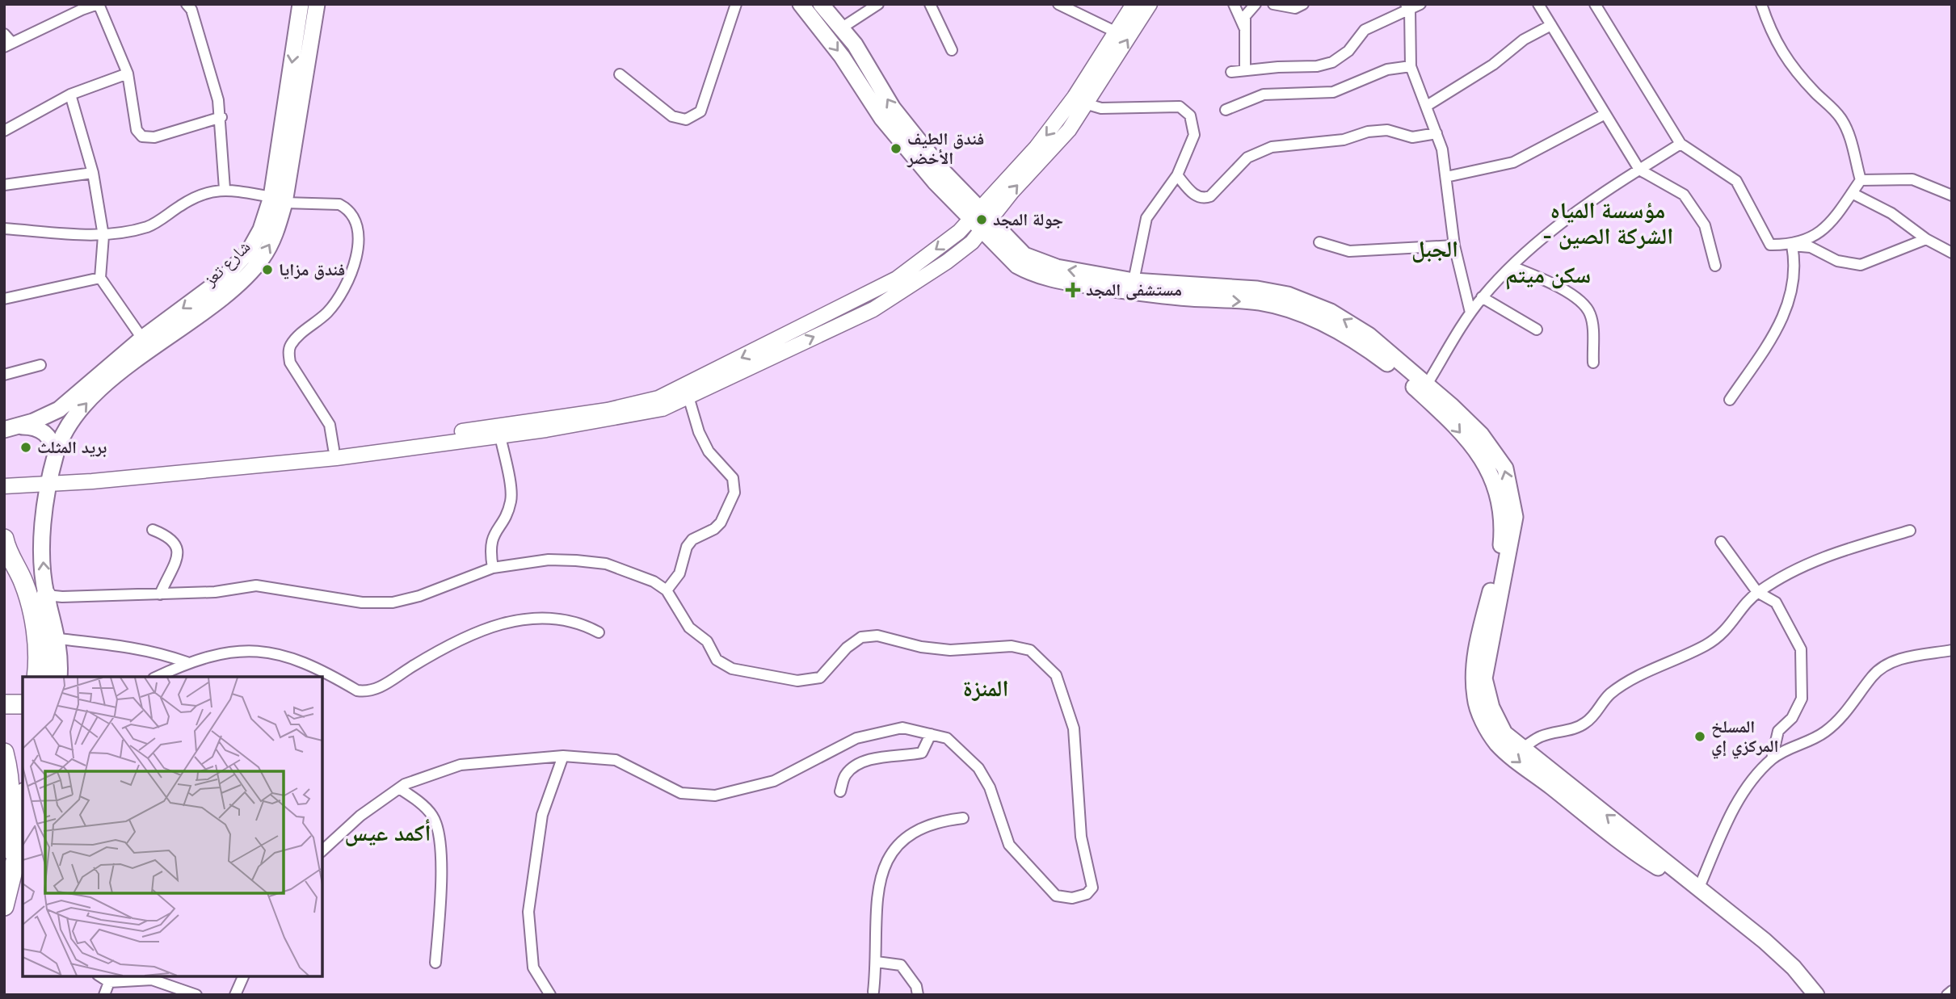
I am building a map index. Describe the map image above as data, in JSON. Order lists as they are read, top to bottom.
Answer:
{
  "streets": {
    "main road": ["شارع تعز"]
  },
  "districts": [
    "مؤسسة المياه - الشركة الصين",
    "الجبل",
    "سكن ميتم",
    "المنزة",
    "أكمد عيس"
  ],
  "places": {
    "other": [
      "فندق الطيف الأخضر",
      "جولة المجد",
      "فندق مزايا",
      "بريد المثلث",
      "المسلخ المركزي إي"
    ],
    "health": ["مستشفى المجد"]
  }
}
